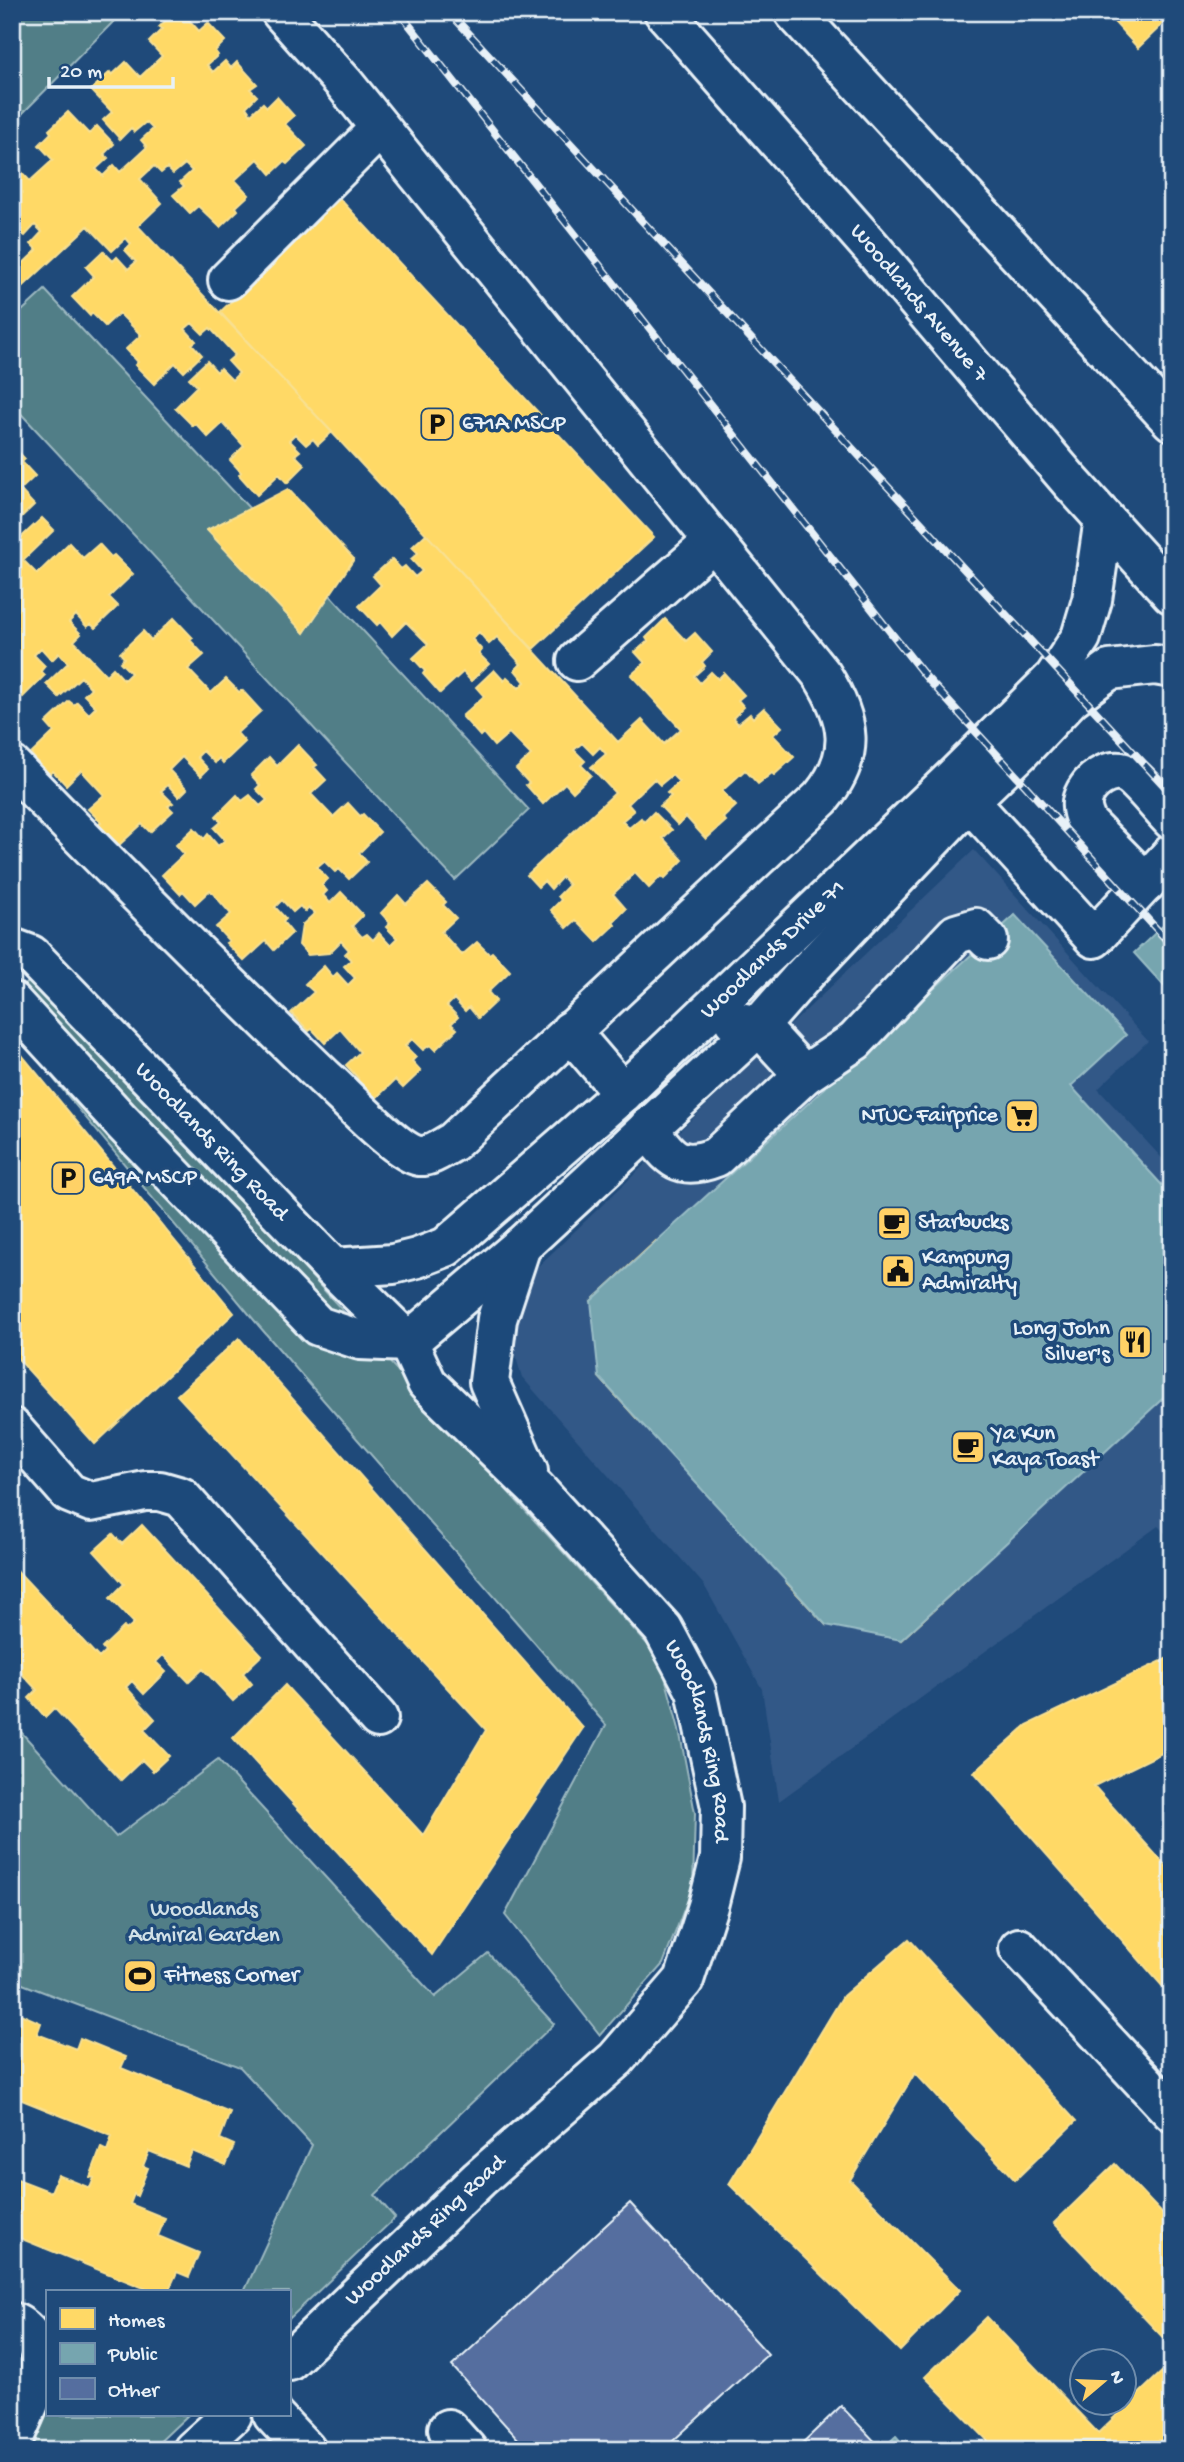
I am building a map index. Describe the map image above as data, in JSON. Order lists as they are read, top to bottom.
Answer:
{
  "streets": {
    "street": ["Woodlands Avenue 7", "Woodlands Drive 71", "Woodlands Ring Road"]
  },
  "crossings": [
    ["Woodlands Avenue 7", "Woodlands Drive 71"],
    ["Woodlands Drive 71", "Woodlands Ring Road"]
  ],
  "parks": ["Woodlands Admiral Garden"],
  "places": {
    "parking": ["671A MSCP", "649A MSCP"],
    "supermarket": ["NTUC Fairprice"],
    "cafe": ["Starbucks", "Ya Kun Kaya Toast"],
    "public building": ["Kampung Admiralty"],
    "restaurant": ["Long John Silver's"],
    "sports": ["Fitness Corner"]
  },
  "legend": ["Homes", "Public", "Other"],
  "scale_bar": "20 m",
  "north": "right"
}
